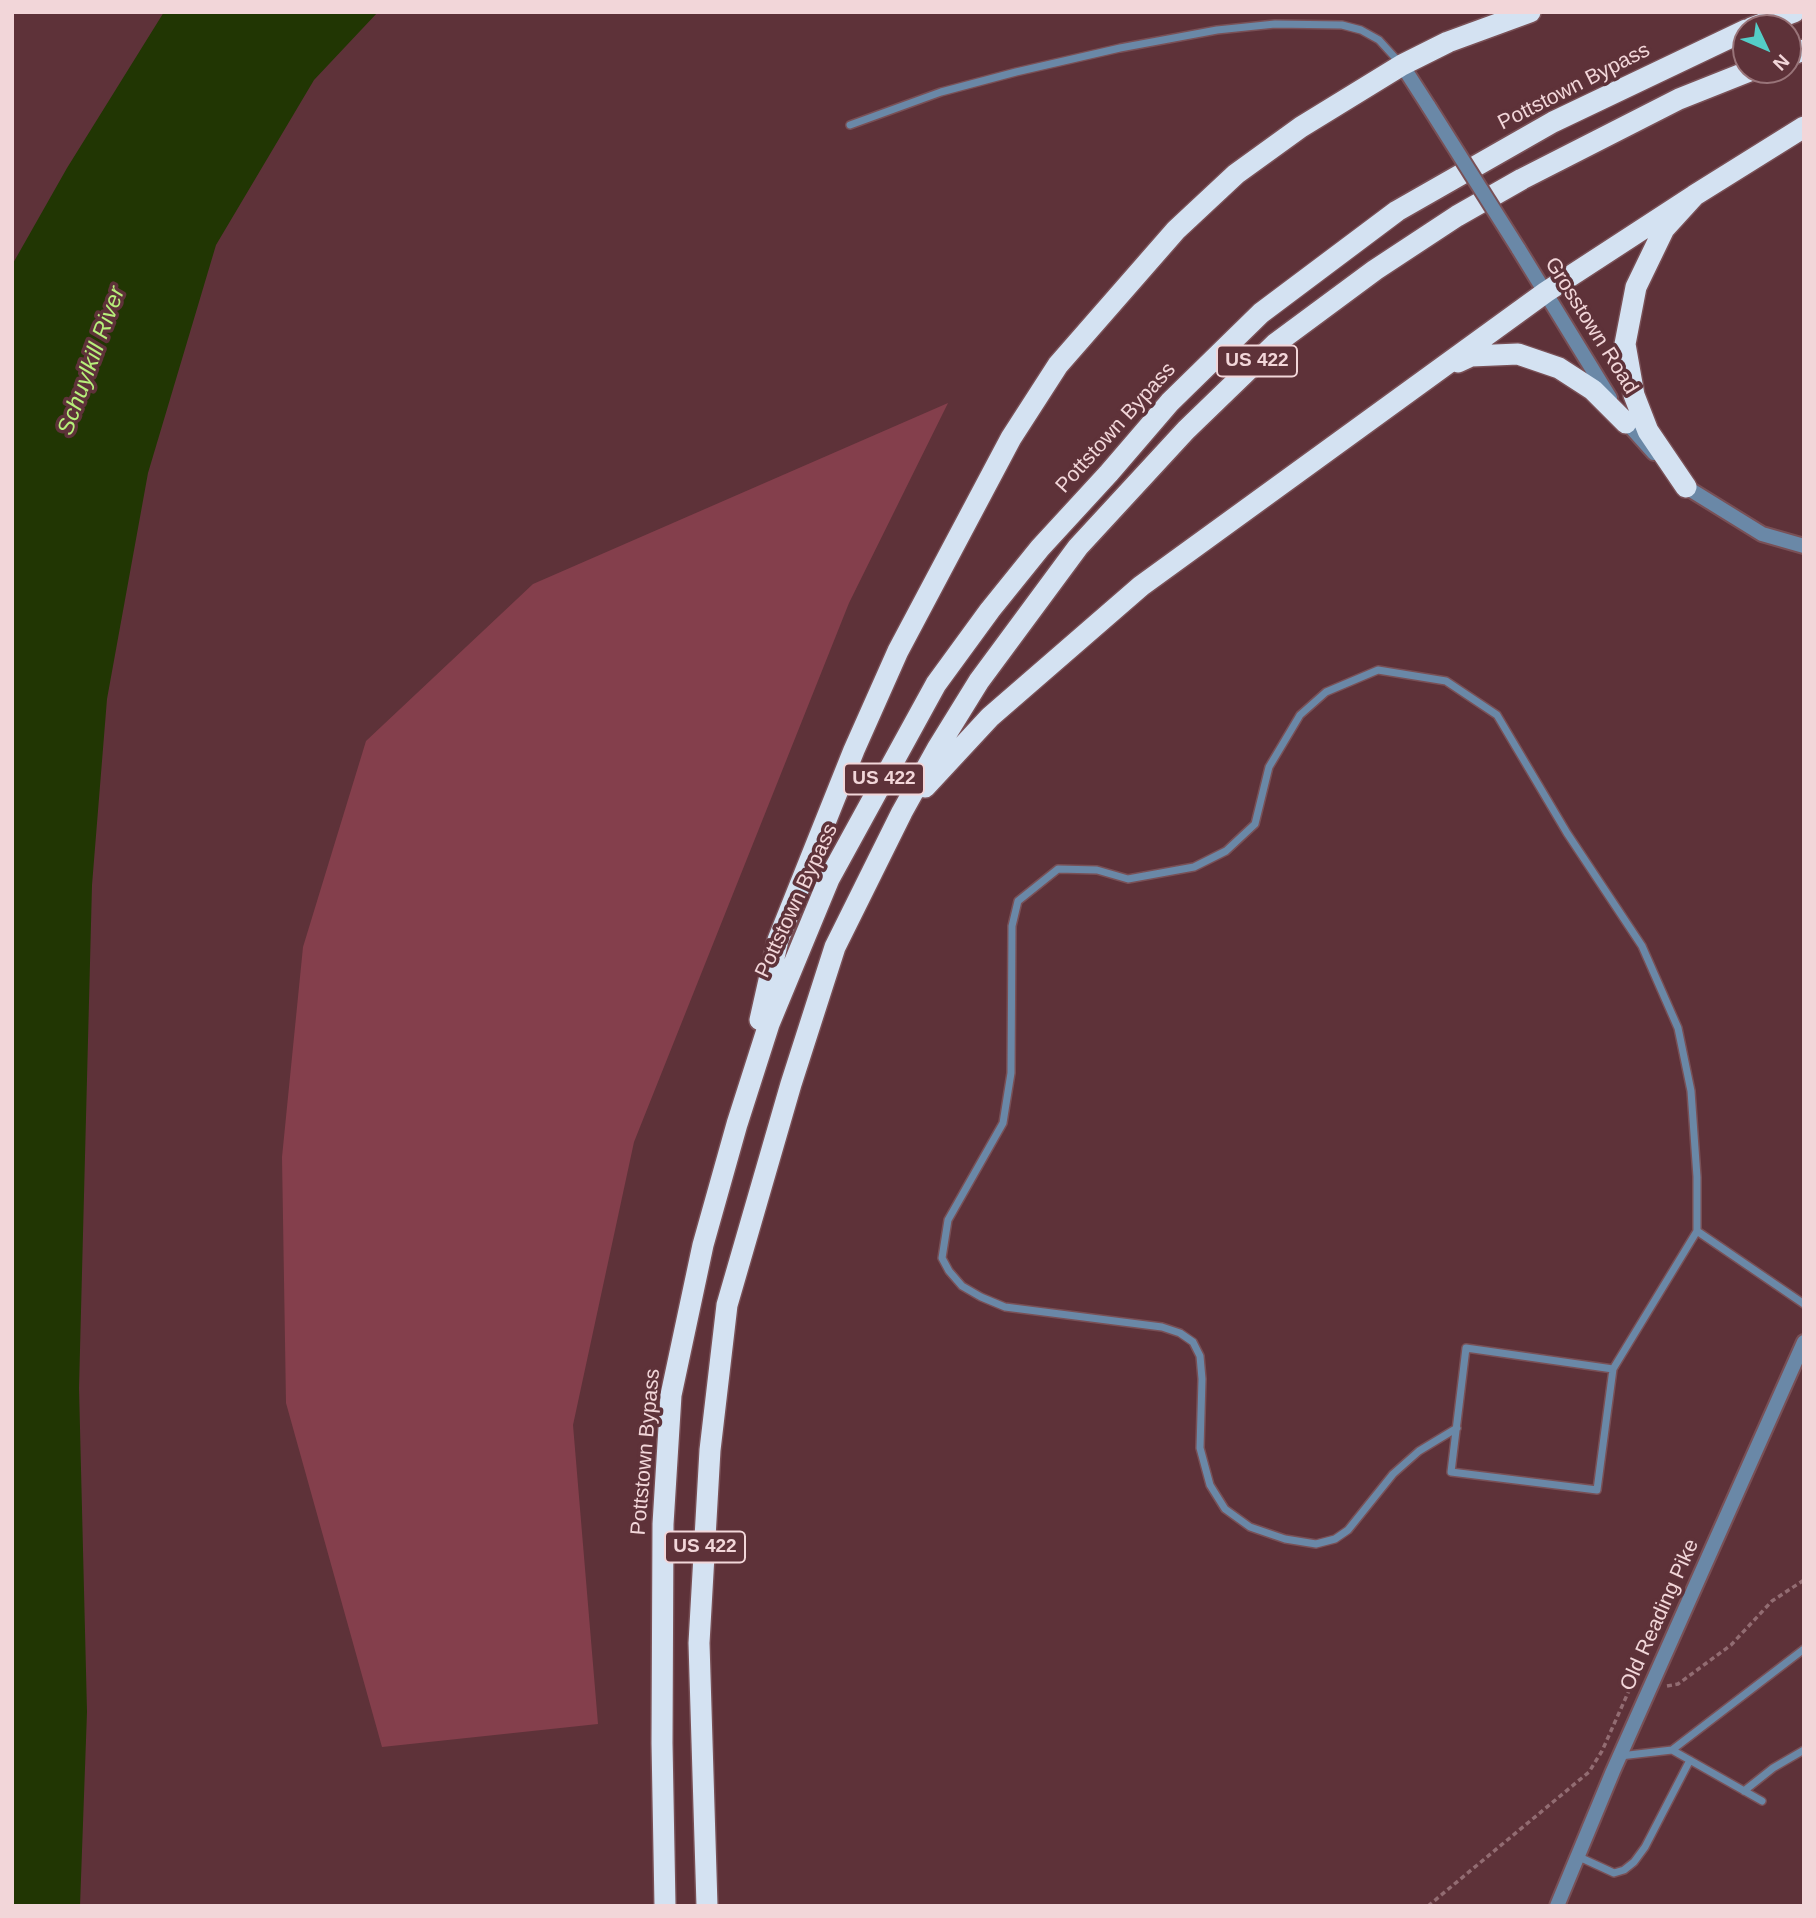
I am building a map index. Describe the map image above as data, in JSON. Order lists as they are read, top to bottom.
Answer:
{
  "streets": {
    "highway": ["Pottstown Bypass", "US 422"],
    "street": ["Grosstown Road", "Old Reading Pike"]
  },
  "water": ["Schuylkill River"],
  "north": "bottom right"
}
